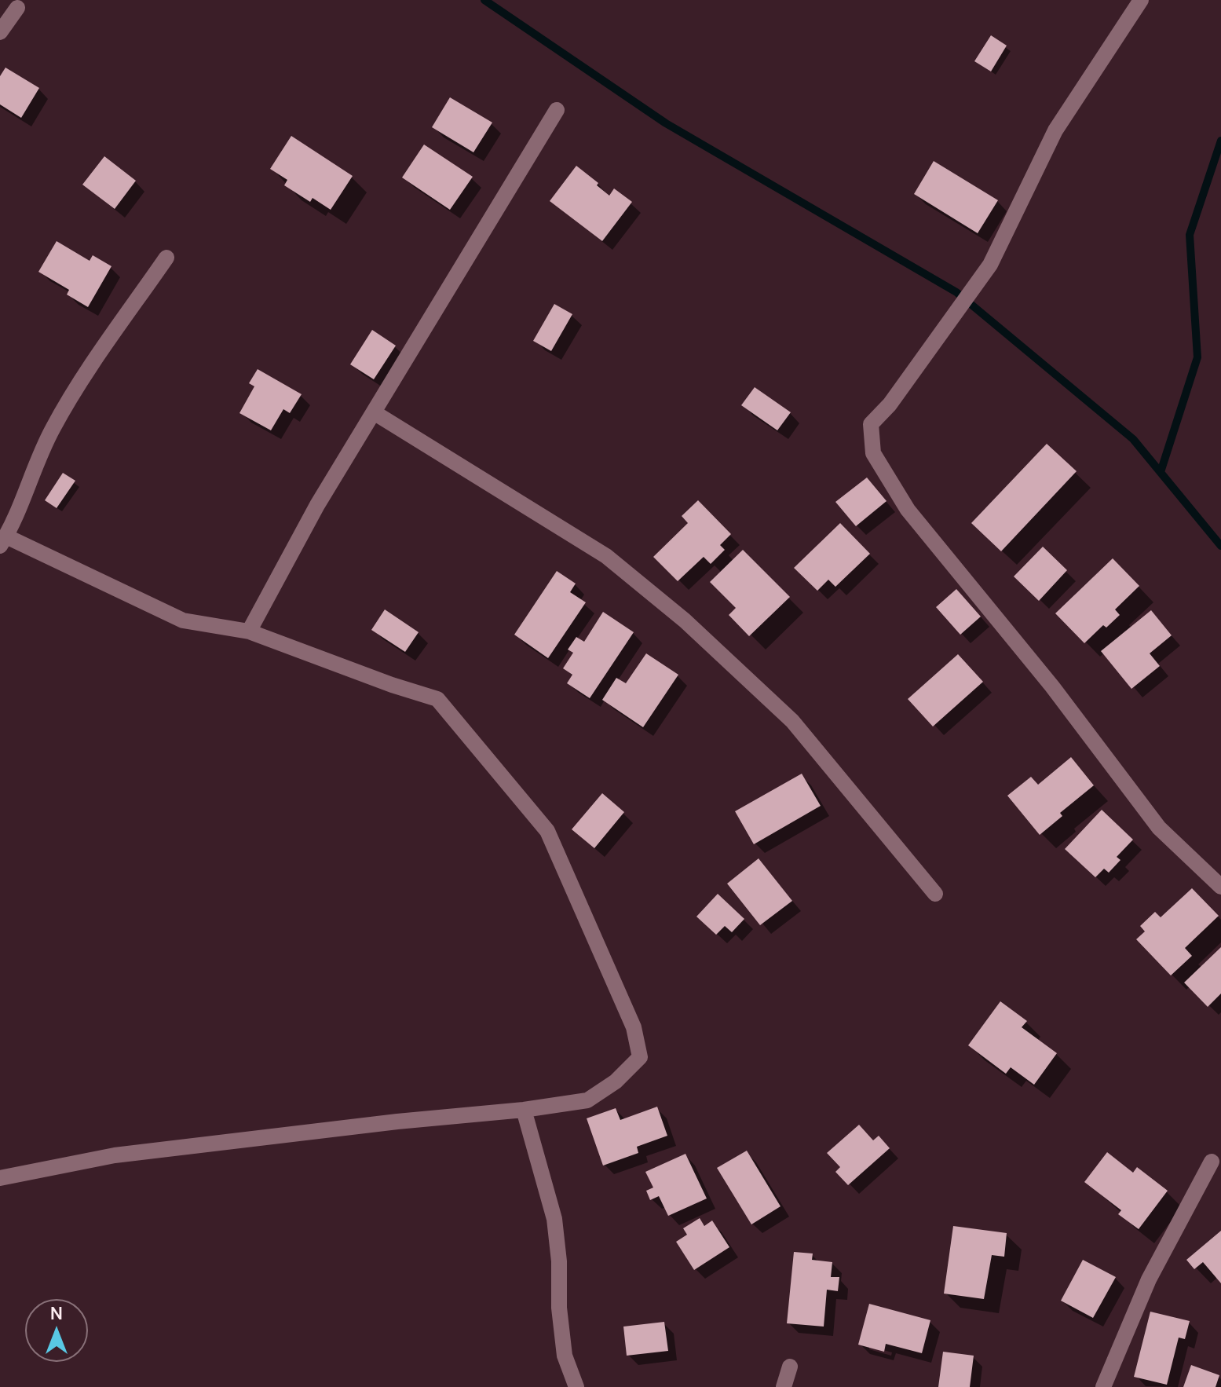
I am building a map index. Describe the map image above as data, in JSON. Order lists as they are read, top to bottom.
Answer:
{
  "north": "top"
}
